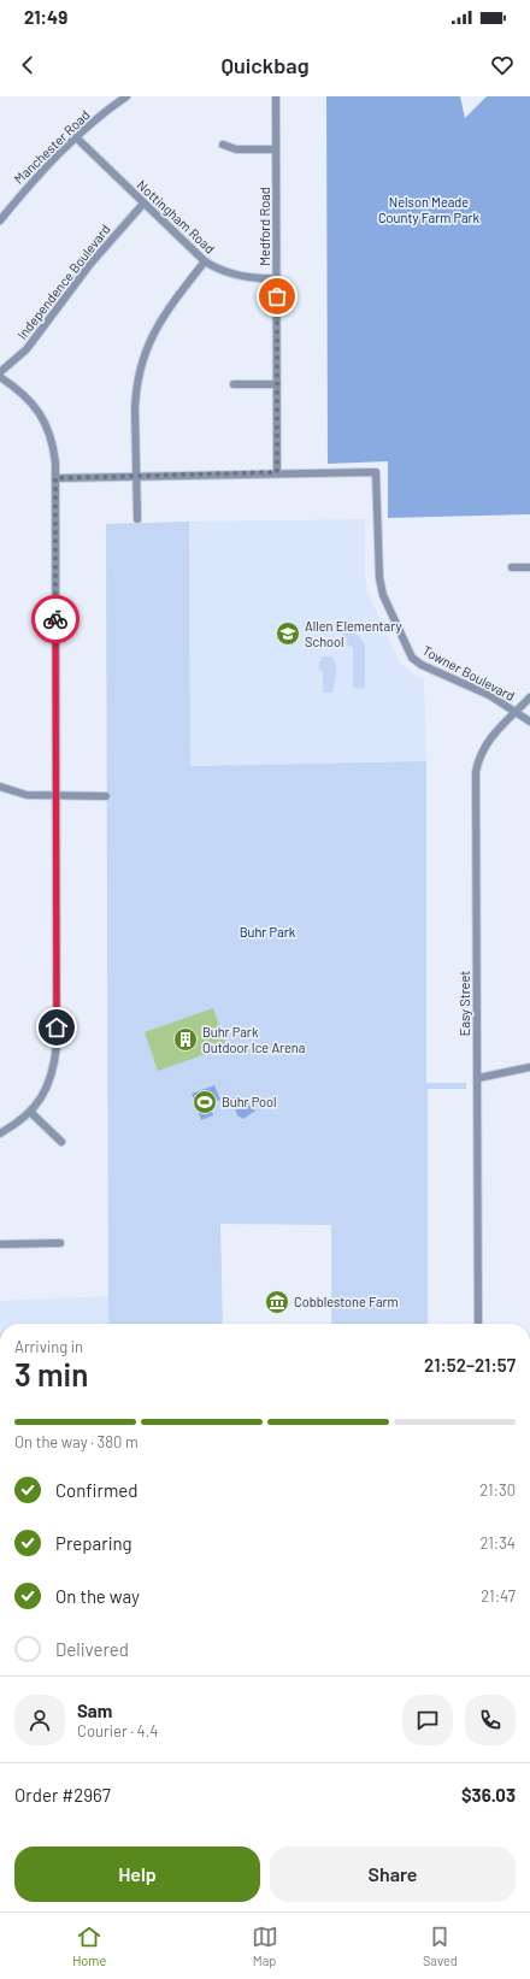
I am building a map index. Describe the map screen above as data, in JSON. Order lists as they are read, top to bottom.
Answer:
{
  "streets": {
    "street": [
      "Manchester Road",
      "Nottingham Road",
      "Medford Road",
      "Independence Boulevard",
      "Towner Boulevard",
      "Easy Street"
    ]
  },
  "crossings": [
    ["Manchester Road", "Nottingham Road"],
    ["Nottingham Road", "Medford Road"],
    ["Nottingham Road", "Independence Boulevard"],
    ["Medford Road", "Towner Boulevard"],
    ["Towner Boulevard", "Easy Street"]
  ],
  "parks": ["Nelson Meade County Farm Park", "Buhr Park"],
  "places": {
    "school or university": ["Allen Elementary School"],
    "building": ["Buhr Park Outdoor Ice Arena"],
    "sports": ["Buhr Pool"],
    "museum": ["Cobblestone Farm"]
  },
  "page": {
    "status": "21:49",
    "header": "Quickbag",
    "heading": ["3 min", "Arriving in", "21:52–21:57"],
    "panel": [
      "Sam",
      "Courier · 4.4",
      "Order #2967",
      "$36.03"
    ],
    "bar": "On the way · 380 m",
    "list": [
      ["Confirmed", "21:30"],
      ["Preparing", "21:34"],
      ["On the way", "21:47"],
      "Delivered"
    ],
    "buttons": ["Help", "Share"],
    "tabs": ["Home", "Map", "Saved"]
  }
}
